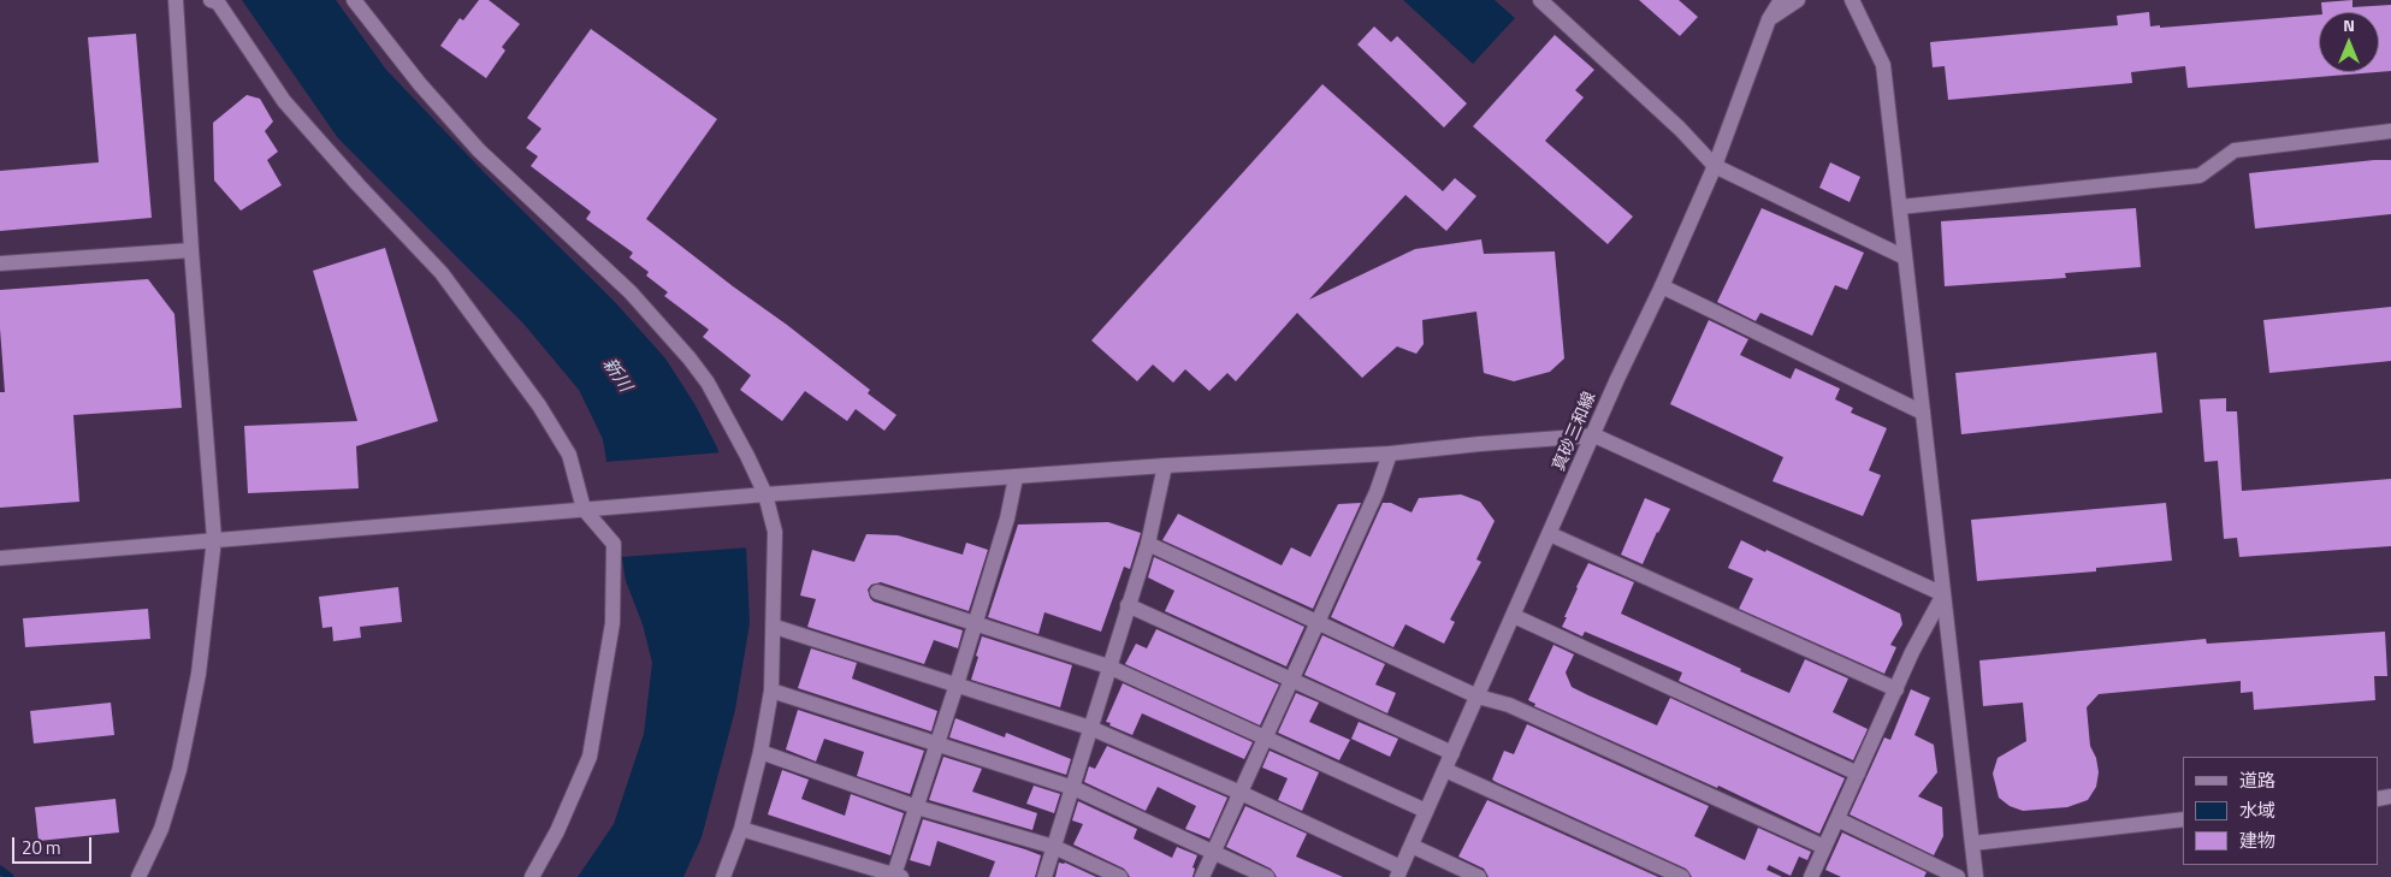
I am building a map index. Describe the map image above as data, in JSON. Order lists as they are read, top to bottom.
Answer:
{
  "streets": {
    "street": ["真砂三和線"]
  },
  "water": ["新川"],
  "legend": ["道路", "水域", "建物"],
  "scale_bar": "20 m",
  "north": "top"
}
